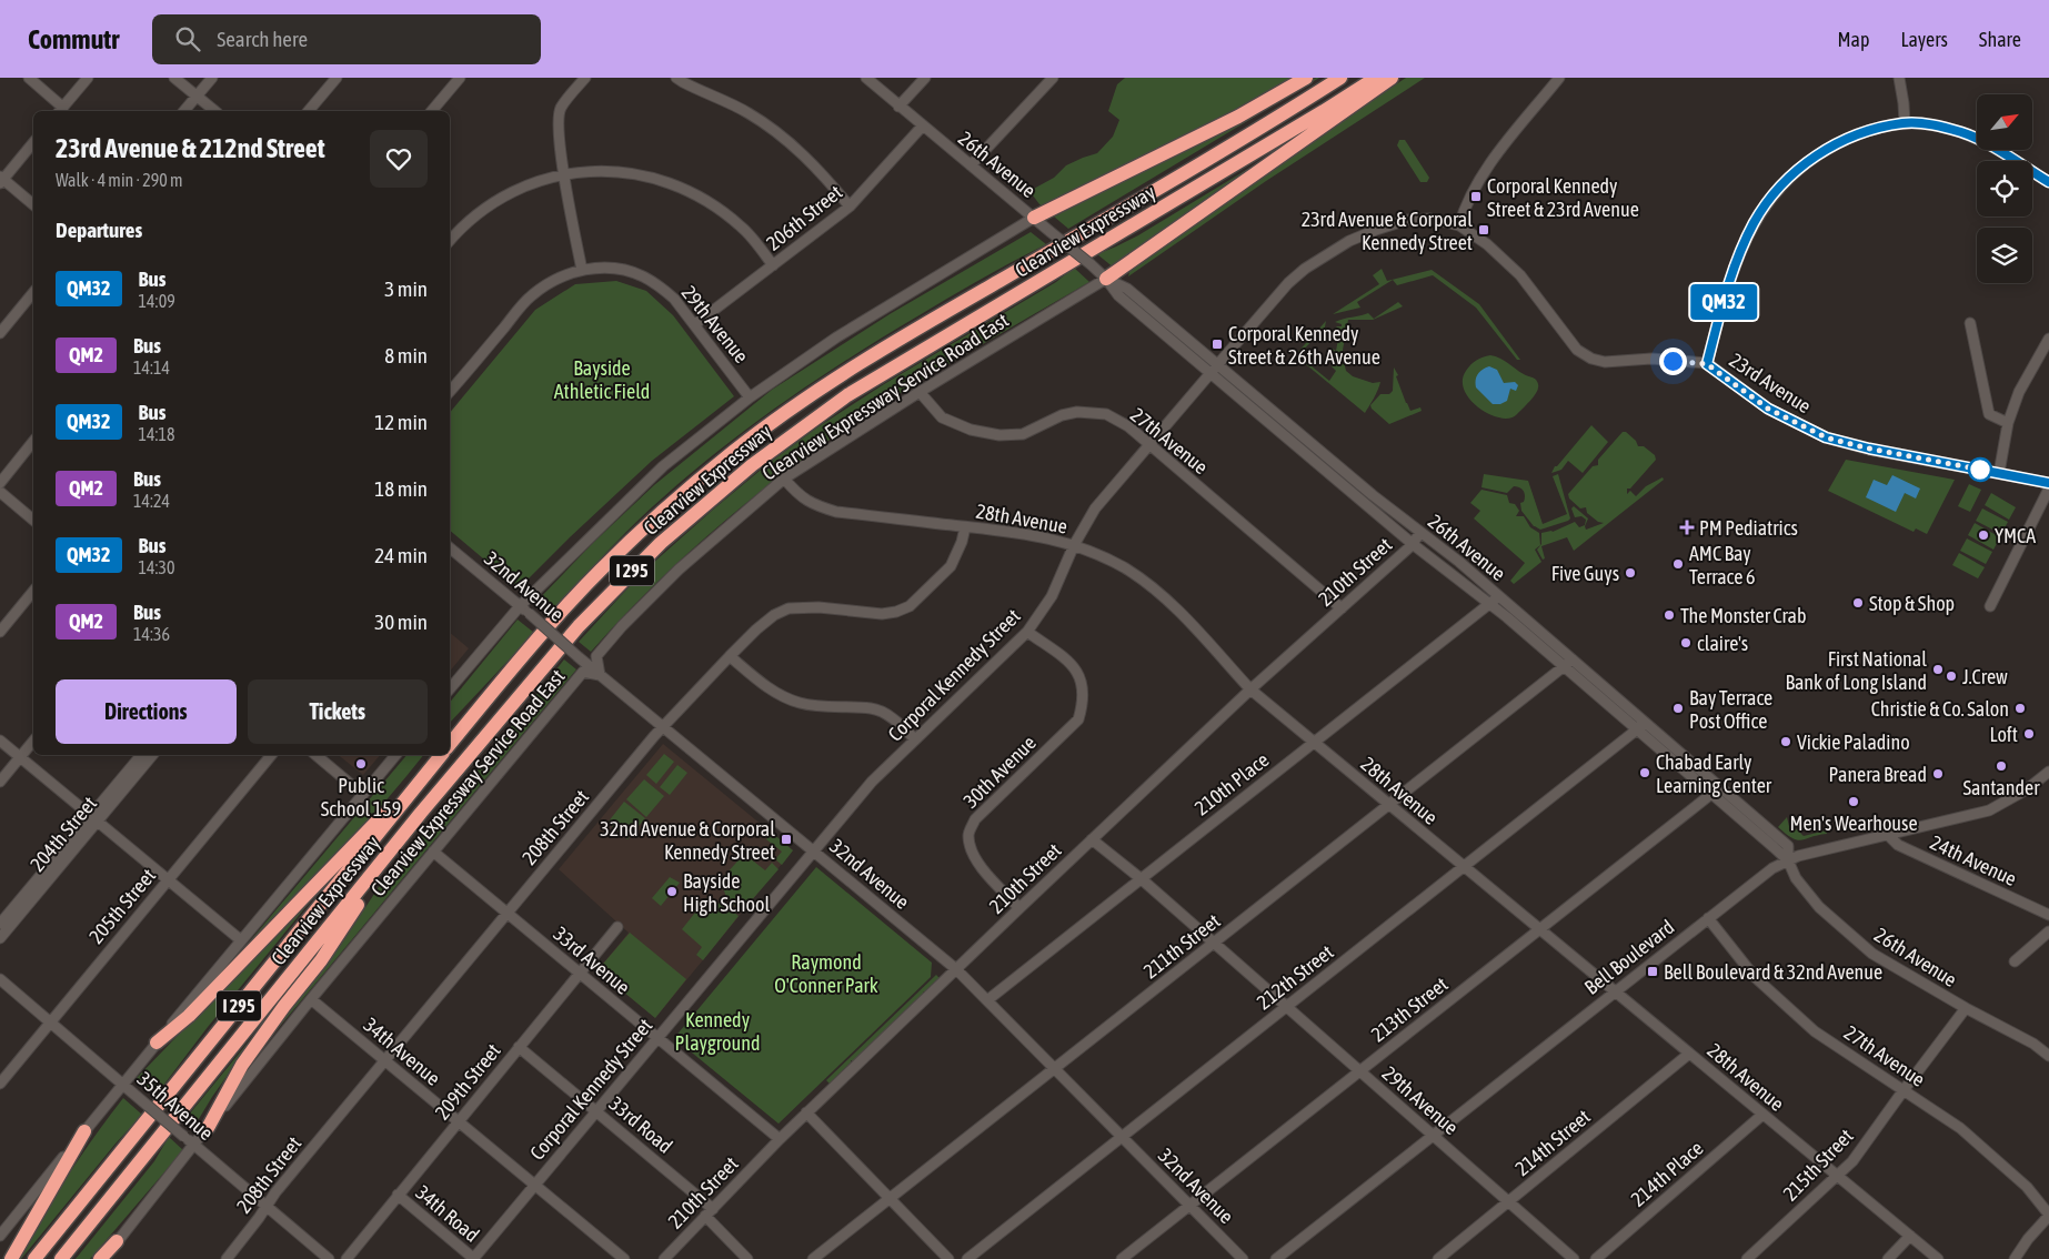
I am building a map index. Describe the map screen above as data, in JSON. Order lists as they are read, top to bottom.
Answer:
{
  "streets": {
    "highway": ["Clearview Expressway", "I 295"],
    "street": [
      "26th Avenue",
      "206th Street",
      "29th Avenue",
      "23rd Avenue",
      "Clearview Expressway Service Road East",
      "27th Avenue",
      "28th Avenue",
      "210th Street",
      "32nd Avenue",
      "Corporal Kennedy Street",
      "30th Avenue",
      "210th Place",
      "208th Street",
      "204th Street",
      "24th Avenue",
      "205th Street",
      "211th Street",
      "Bell Boulevard",
      "33rd Avenue",
      "212th Street",
      "213th Street",
      "34th Avenue",
      "209th Street",
      "35th Avenue",
      "33rd Road",
      "214th Street",
      "215th Street",
      "214th Place",
      "34th Road"
    ]
  },
  "crossings": [
    ["26th Avenue", "206th Street"],
    ["26th Avenue", "Clearview Expressway"],
    ["26th Avenue", "Clearview Expressway Service Road East"],
    ["26th Avenue", "210th Street"],
    ["26th Avenue", "Corporal Kennedy Street"],
    ["26th Avenue", "210th Place"],
    ["26th Avenue", "211th Street"],
    ["26th Avenue", "Bell Boulevard"],
    ["26th Avenue", "212th Street"],
    ["26th Avenue", "213th Street"],
    ["26th Avenue", "215th Street"],
    ["206th Street", "29th Avenue"],
    ["Clearview Expressway", "29th Avenue"],
    ["Clearview Expressway", "32nd Avenue"],
    ["Clearview Expressway", "35th Avenue"],
    ["29th Avenue", "210th Street"],
    ["29th Avenue", "210th Place"],
    ["29th Avenue", "211th Street"],
    ["29th Avenue", "Bell Boulevard"],
    ["29th Avenue", "212th Street"],
    ["29th Avenue", "213th Street"],
    ["29th Avenue", "214th Street"],
    ["23rd Avenue", "Corporal Kennedy Street"],
    ["Clearview Expressway Service Road East", "27th Avenue"],
    ["Clearview Expressway Service Road East", "28th Avenue"],
    ["Clearview Expressway Service Road East", "32nd Avenue"],
    ["Clearview Expressway Service Road East", "33rd Avenue"],
    ["Clearview Expressway Service Road East", "34th Avenue"],
    ["Clearview Expressway Service Road East", "35th Avenue"],
    ["27th Avenue", "210th Street"],
    ["27th Avenue", "Corporal Kennedy Street"],
    ["27th Avenue", "Bell Boulevard"],
    ["27th Avenue", "215th Street"],
    ["28th Avenue", "210th Street"],
    ["28th Avenue", "Corporal Kennedy Street"],
    ["28th Avenue", "210th Place"],
    ["28th Avenue", "208th Street"],
    ["28th Avenue", "211th Street"],
    ["28th Avenue", "Bell Boulevard"],
    ["28th Avenue", "212th Street"],
    ["28th Avenue", "213th Street"],
    ["28th Avenue", "214th Street"],
    ["28th Avenue", "215th Street"],
    ["28th Avenue", "214th Place"],
    ["210th Street", "32nd Avenue"],
    ["210th Street", "30th Avenue"],
    ["210th Street", "33rd Avenue"],
    ["210th Street", "33rd Road"],
    ["32nd Avenue", "Corporal Kennedy Street"],
    ["32nd Avenue", "210th Place"],
    ["32nd Avenue", "208th Street"],
    ["32nd Avenue", "211th Street"],
    ["32nd Avenue", "212th Street"],
    ["32nd Avenue", "213th Street"],
    ["Corporal Kennedy Street", "30th Avenue"],
    ["Corporal Kennedy Street", "33rd Avenue"],
    ["Corporal Kennedy Street", "34th Avenue"],
    ["Corporal Kennedy Street", "33rd Road"],
    ["Corporal Kennedy Street", "34th Road"],
    ["208th Street", "33rd Avenue"],
    ["208th Street", "34th Avenue"],
    ["208th Street", "35th Avenue"],
    ["24th Avenue", "Bell Boulevard"],
    ["205th Street", "35th Avenue"],
    ["33rd Avenue", "209th Street"],
    ["34th Avenue", "209th Street"],
    ["209th Street", "33rd Road"],
    ["209th Street", "34th Road"]
  ],
  "parks": ["Bayside Athletic Field", "Raymond O'Conner Park", "Kennedy Playground"],
  "places": {
    "transit": [
      "Corporal Kennedy Street & 23rd Avenue",
      "23rd Avenue & Corporal Kennedy Street",
      "Corporal Kennedy Street & 26th Avenue",
      "32nd Avenue & Corporal Kennedy Street",
      "Bell Boulevard & 32nd Avenue"
    ],
    "health": ["PM Pediatrics"],
    "other": [
      "YMCA",
      "AMC Bay Terrace 6",
      "Five Guys",
      "Stop & Shop",
      "The Monster Crab",
      "claire's",
      "First National Bank of Long Island",
      "J.Crew",
      "Bay Terrace Post Office",
      "Christie & Co. Salon",
      "Loft",
      "Vickie Paladino",
      "Public School 159",
      "Santander",
      "Chabad Early Learning Center",
      "Panera Bread",
      "Men's Wearhouse",
      "Bayside High School"
    ]
  },
  "lines": ["bus line QM32"],
  "north": "top right",
  "page": {
    "header": "Commutr",
    "search": "Search here",
    "nav": ["Map", "Layers", "Share"],
    "on_map": "QM32",
    "heading": [
      ["23rd Avenue & 212nd Street", "Walk · 4 min · 290 m"],
      "Departures"
    ],
    "list": [
      {
        "mark": "QM32",
        "name": "Bus",
        "note": "14:09",
        "value": "3 min"
      },
      {
        "mark": "QM2",
        "name": "Bus",
        "note": "14:14",
        "value": "8 min"
      },
      {
        "mark": "QM32",
        "name": "Bus",
        "note": "14:18",
        "value": "12 min"
      },
      {
        "mark": "QM2",
        "name": "Bus",
        "note": "14:24",
        "value": "18 min"
      },
      {
        "mark": "QM32",
        "name": "Bus",
        "note": "14:30",
        "value": "24 min"
      },
      {
        "mark": "QM2",
        "name": "Bus",
        "note": "14:36",
        "value": "30 min"
      }
    ],
    "buttons": ["Directions", "Tickets"]
  }
}
